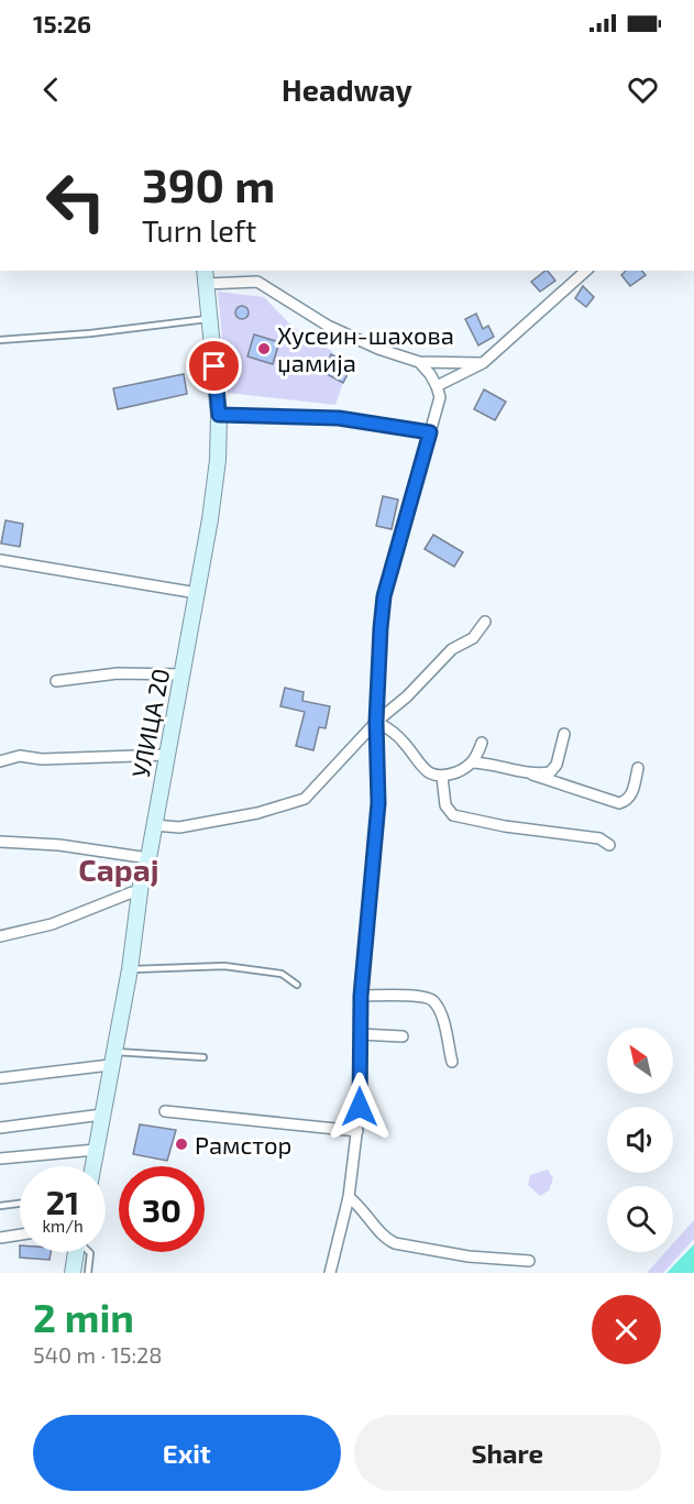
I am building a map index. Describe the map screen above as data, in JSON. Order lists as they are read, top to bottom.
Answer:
{
  "streets": {
    "street": ["УЛИЦА 20"]
  },
  "districts": ["Сарај"],
  "places": ["Хусеин-шахова џамија", "Рамстор"],
  "north": "top left",
  "page": {
    "status": "15:26",
    "header": "Headway",
    "turn": ["390 m", "Turn left"],
    "speed": "21 km/h",
    "limit": "30",
    "heading": ["2 min", "540 m · 15:28"],
    "buttons": ["Exit", "Share"]
  }
}
